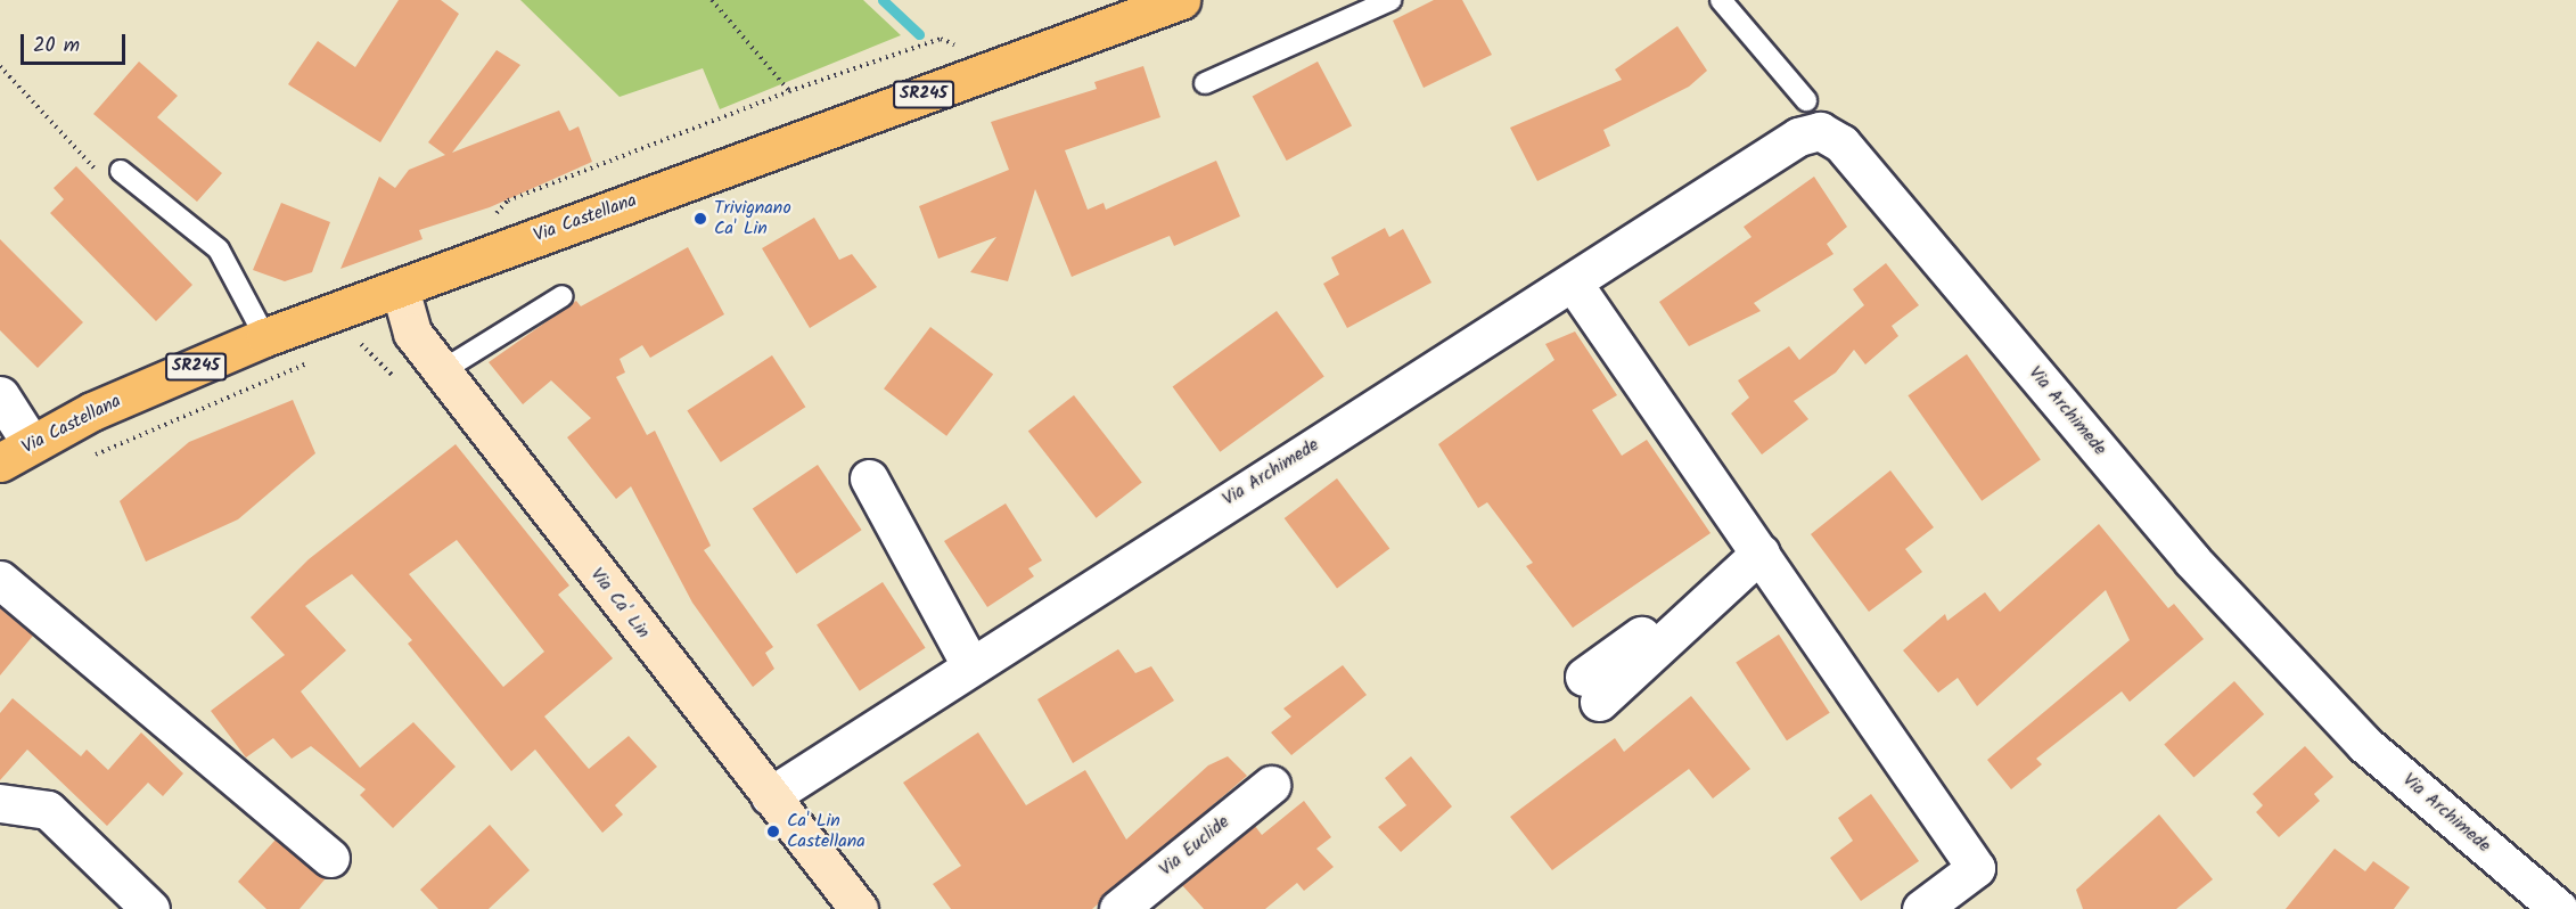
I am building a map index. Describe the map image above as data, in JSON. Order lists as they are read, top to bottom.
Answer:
{
  "streets": {
    "main road": ["SR245", "Via Castellana"],
    "street": ["Via Archimede", "Via Ca' Lin", "Via Euclide"]
  },
  "crossings": [
    ["Via Castellana", "Via Ca' Lin"],
    ["Via Archimede", "Via Ca' Lin"]
  ],
  "places": ["Trivignano Ca' Lin", "Ca' Lin Castellana"],
  "scale_bar": "20 m"
}
